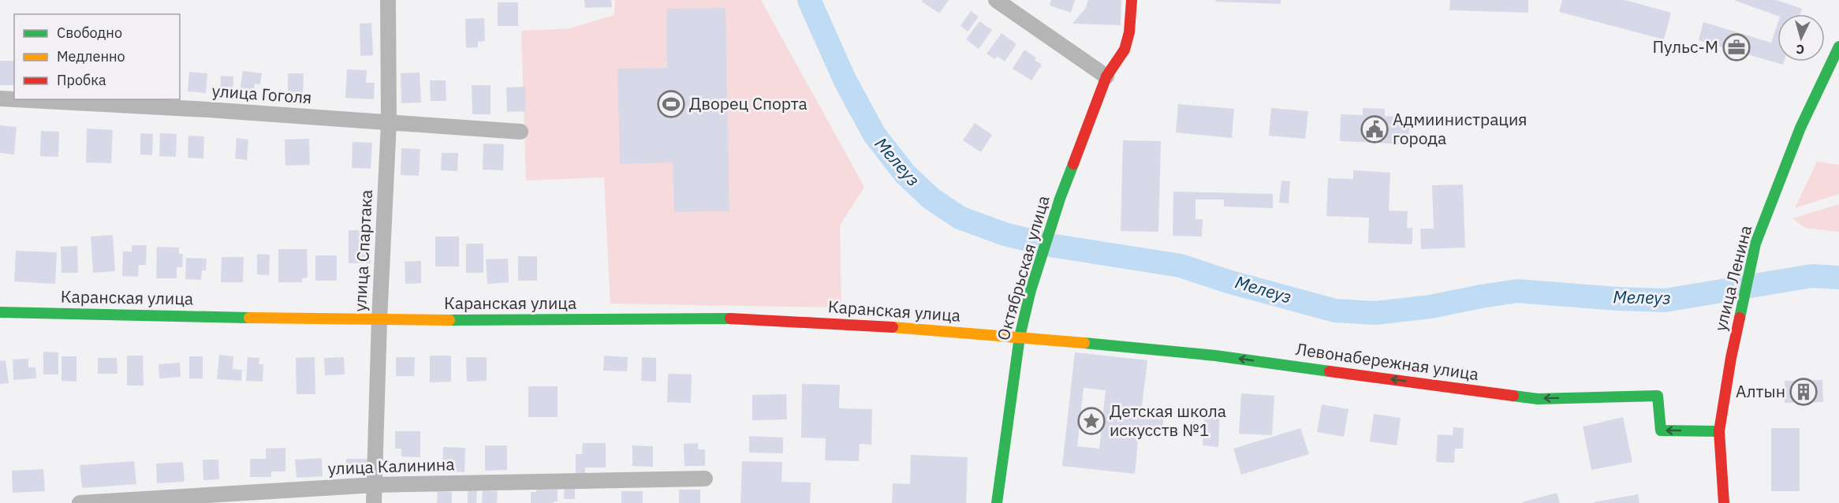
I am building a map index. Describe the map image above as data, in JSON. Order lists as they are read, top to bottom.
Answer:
{
  "streets": {
    "street": [
      "улица Гоголя",
      "улица Спартака",
      "Октябрьская улица",
      "улица Ленина",
      "Каранская улица",
      "Левонабережная улица",
      "улица Калинина"
    ]
  },
  "crossings": [
    ["улица Гоголя", "улица Спартака"],
    ["улица Спартака", "Каранская улица"],
    ["улица Спартака", "улица Калинина"],
    ["Октябрьская улица", "Каранская улица"],
    ["Октябрьская улица", "Левонабережная улица"],
    ["улица Ленина", "Левонабережная улица"],
    ["Каранская улица", "Левонабережная улица"]
  ],
  "one_way": ["Левонабережная улица"],
  "water": ["Мелеуз"],
  "places": {
    "office": ["Пульс-М"],
    "sports": ["Дворец Спорта"],
    "public building": ["Адмиинистрация города"],
    "building": ["Алтын"],
    "place": ["Детская школа искусств №1"]
  },
  "legend": ["Свободно", "Медленно", "Пробка"],
  "north": "bottom"
}
